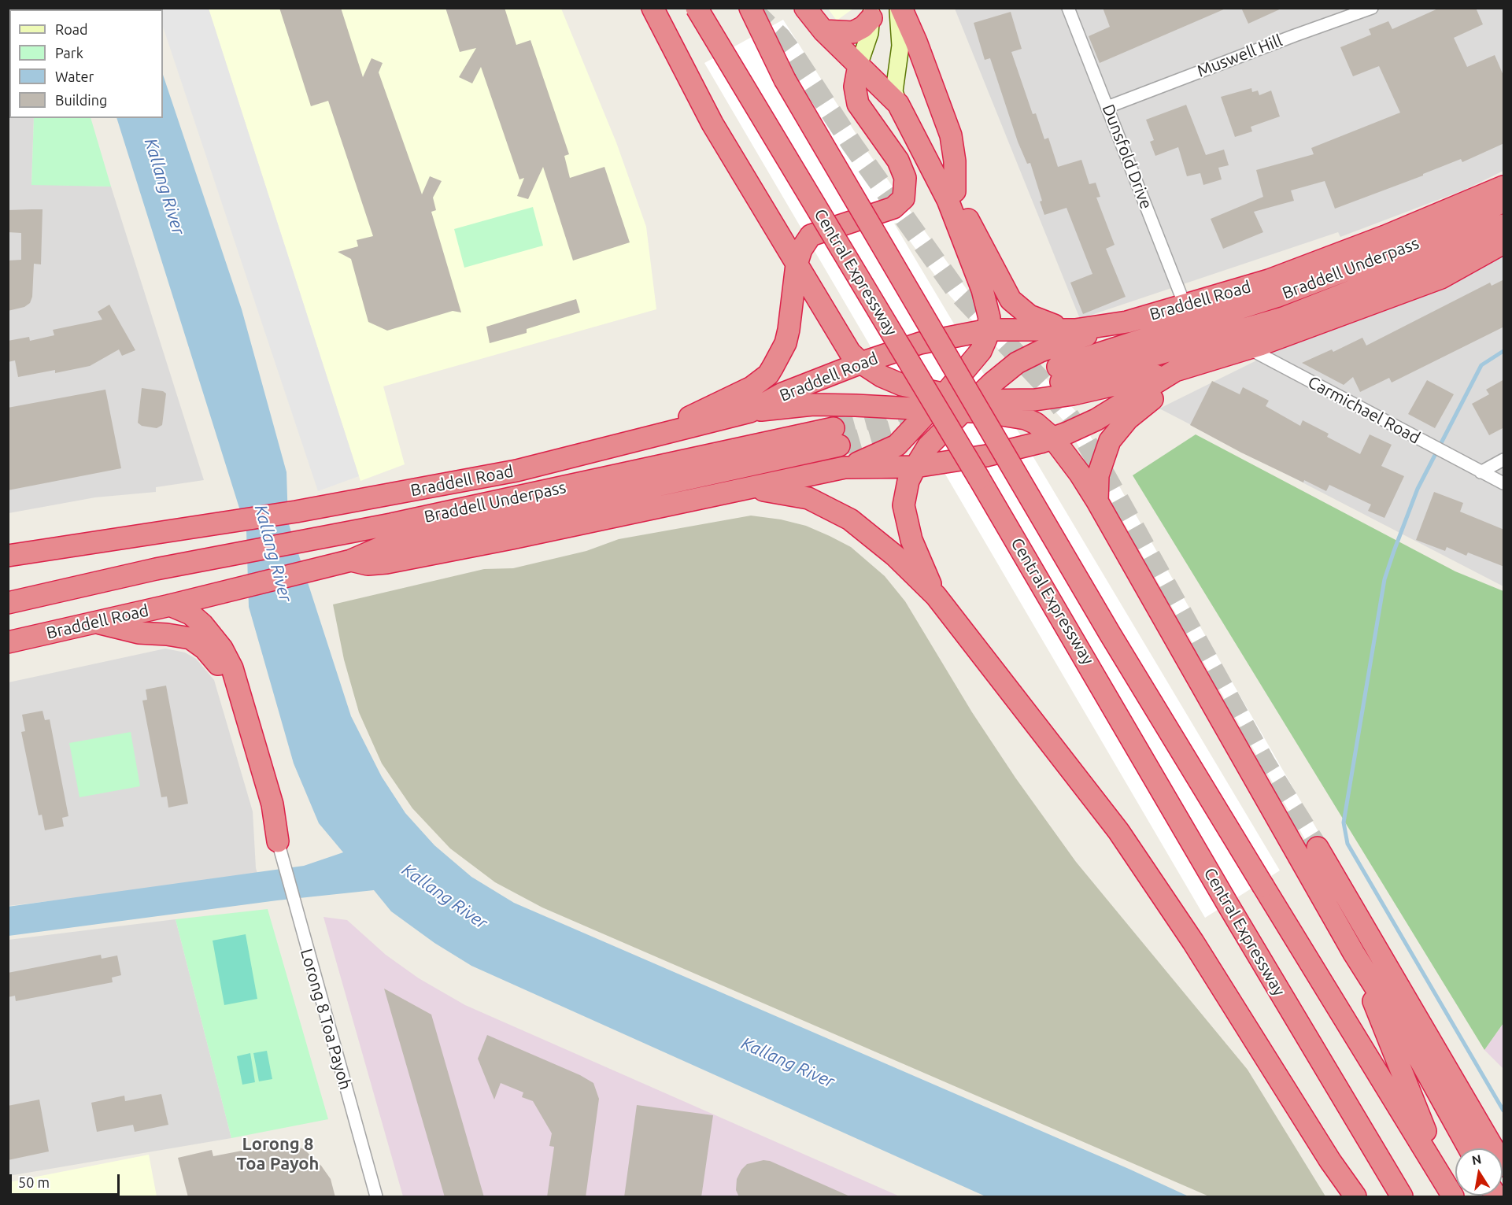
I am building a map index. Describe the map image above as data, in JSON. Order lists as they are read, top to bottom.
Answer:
{
  "streets": {
    "highway": ["Braddell Underpass", "Central Expressway", "Braddell Road"],
    "street": [
      "Muswell Hill",
      "Dunsfold Drive",
      "Carmichael Road",
      "Lorong 8 Toa Payoh"
    ]
  },
  "crossings": [
    ["Muswell Hill", "Dunsfold Drive"],
    ["Dunsfold Drive", "Braddell Road"],
    ["Braddell Underpass", "Braddell Road"]
  ],
  "districts": ["Lorong 8 Toa Payoh"],
  "water": ["Kallang River"],
  "legend": [
    "Road",
    "Park",
    "Water",
    "Building"
  ],
  "scale_bar": "50 m",
  "north": "top"
}
